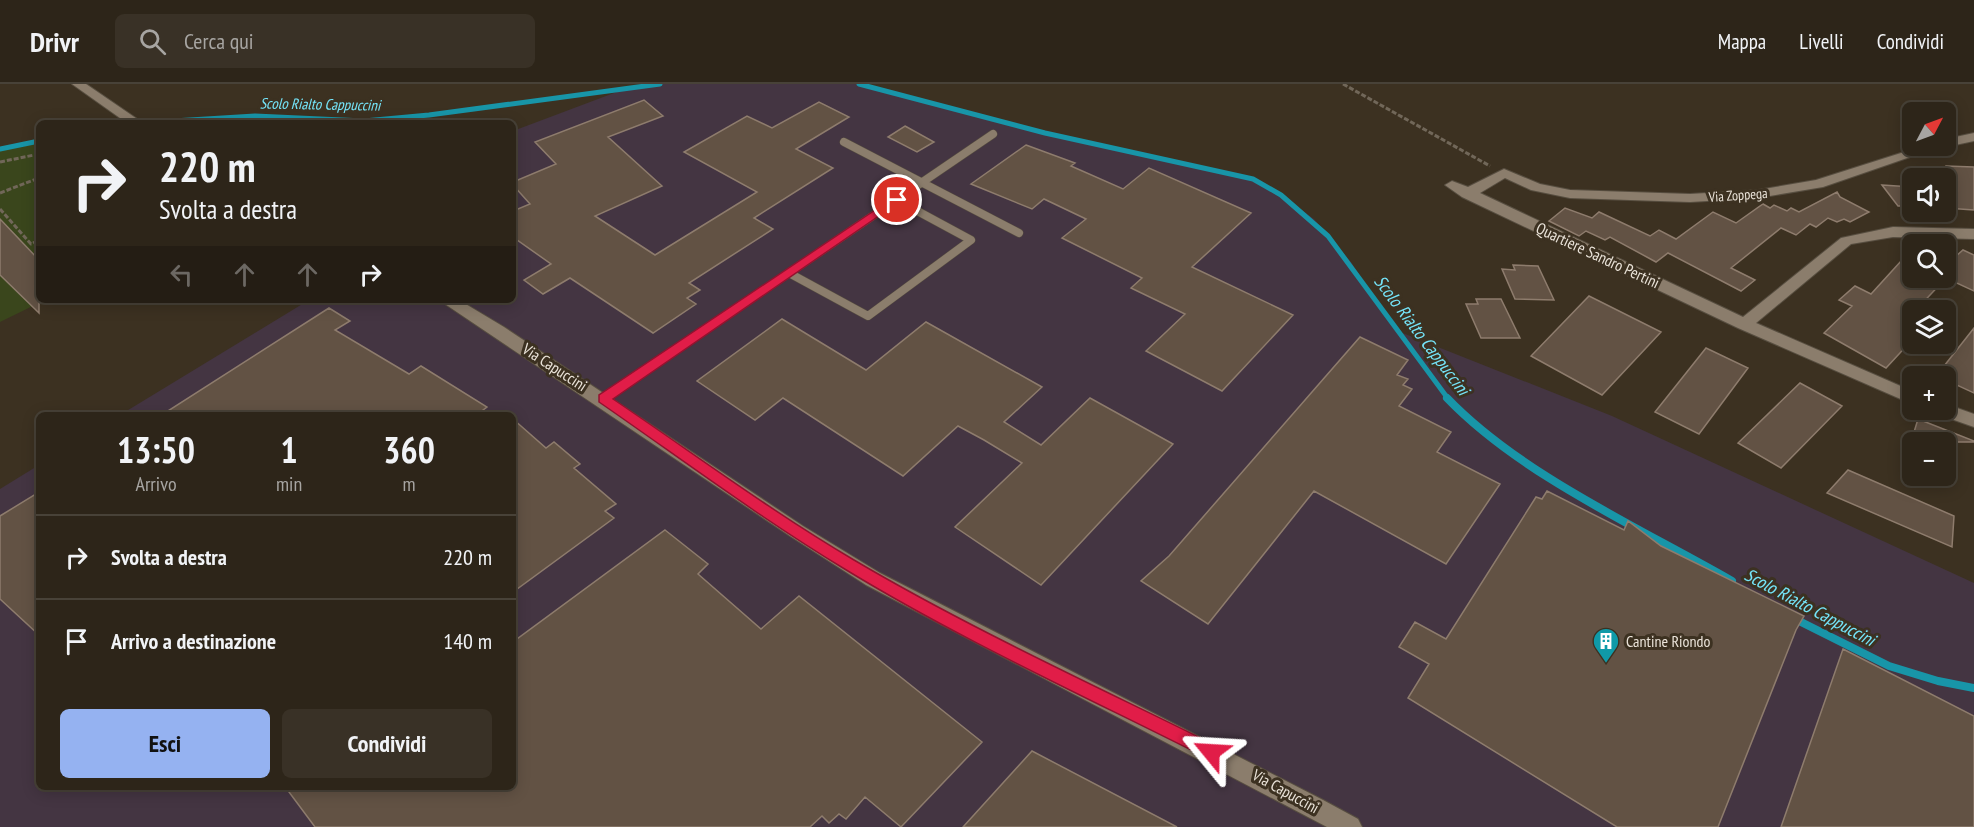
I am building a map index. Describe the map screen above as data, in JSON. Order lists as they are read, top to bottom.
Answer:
{
  "streets": {
    "street": ["Via Zoppega", "Quartiere Sandro Pertini", "Via Capuccini"]
  },
  "water": ["Scolo Rialto Cappuccini"],
  "places": {
    "building": ["Cantine Riondo"]
  },
  "north": "top right",
  "page": {
    "header": "Drivr",
    "search": "Cerca qui",
    "nav": ["Mappa", "Livelli", "Condividi"],
    "map_buttons": ["+", "−"],
    "turn": ["220 m", "Svolta a destra"],
    "eta": [
      "13:50",
      "Arrivo",
      "1",
      "min",
      "360",
      "m"
    ],
    "list": [
      {
        "name": "Svolta a destra",
        "value": "220 m"
      },
      {
        "name": "Arrivo a destinazione",
        "value": "140 m"
      }
    ],
    "buttons": ["Esci", "Condividi"]
  }
}
